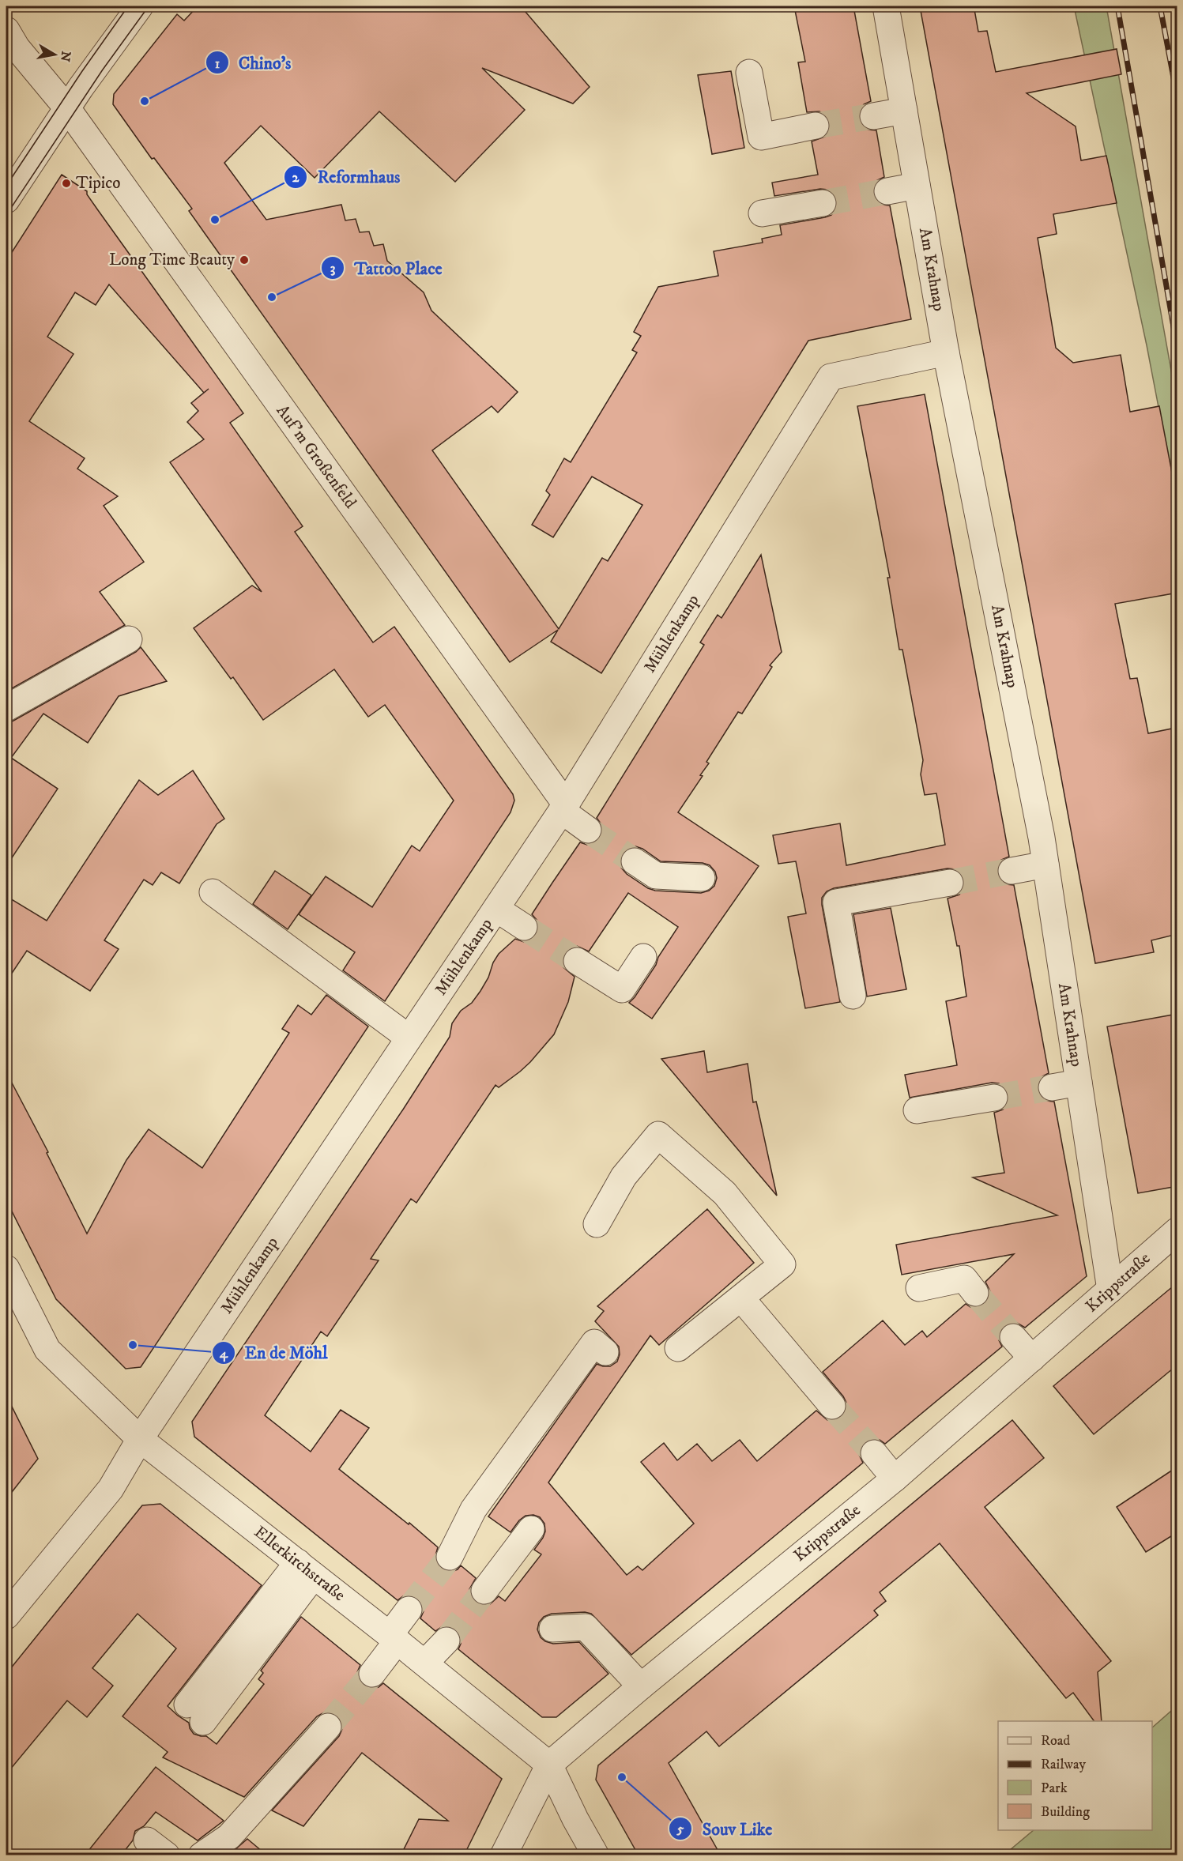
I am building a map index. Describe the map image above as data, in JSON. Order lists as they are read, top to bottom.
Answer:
{
  "streets": {
    "street": [
      "Am Krahnap",
      "Auf'm Großenfeld",
      "Mühlenkamp",
      "Krippstraße",
      "Ellerkirchstraße"
    ]
  },
  "crossings": [
    ["Am Krahnap", "Mühlenkamp"],
    ["Am Krahnap", "Krippstraße"],
    ["Auf'm Großenfeld", "Mühlenkamp"],
    ["Mühlenkamp", "Ellerkirchstraße"],
    ["Krippstraße", "Ellerkirchstraße"]
  ],
  "places": [
    "Chino's",
    "Tipico",
    "Reformhaus",
    "Long Time Beauty",
    "Tattoo Place",
    "En de Möhl",
    "Souv Like"
  ],
  "legend": [
    "Road",
    "Railway",
    "Park",
    "Building"
  ],
  "north": "right"
}
